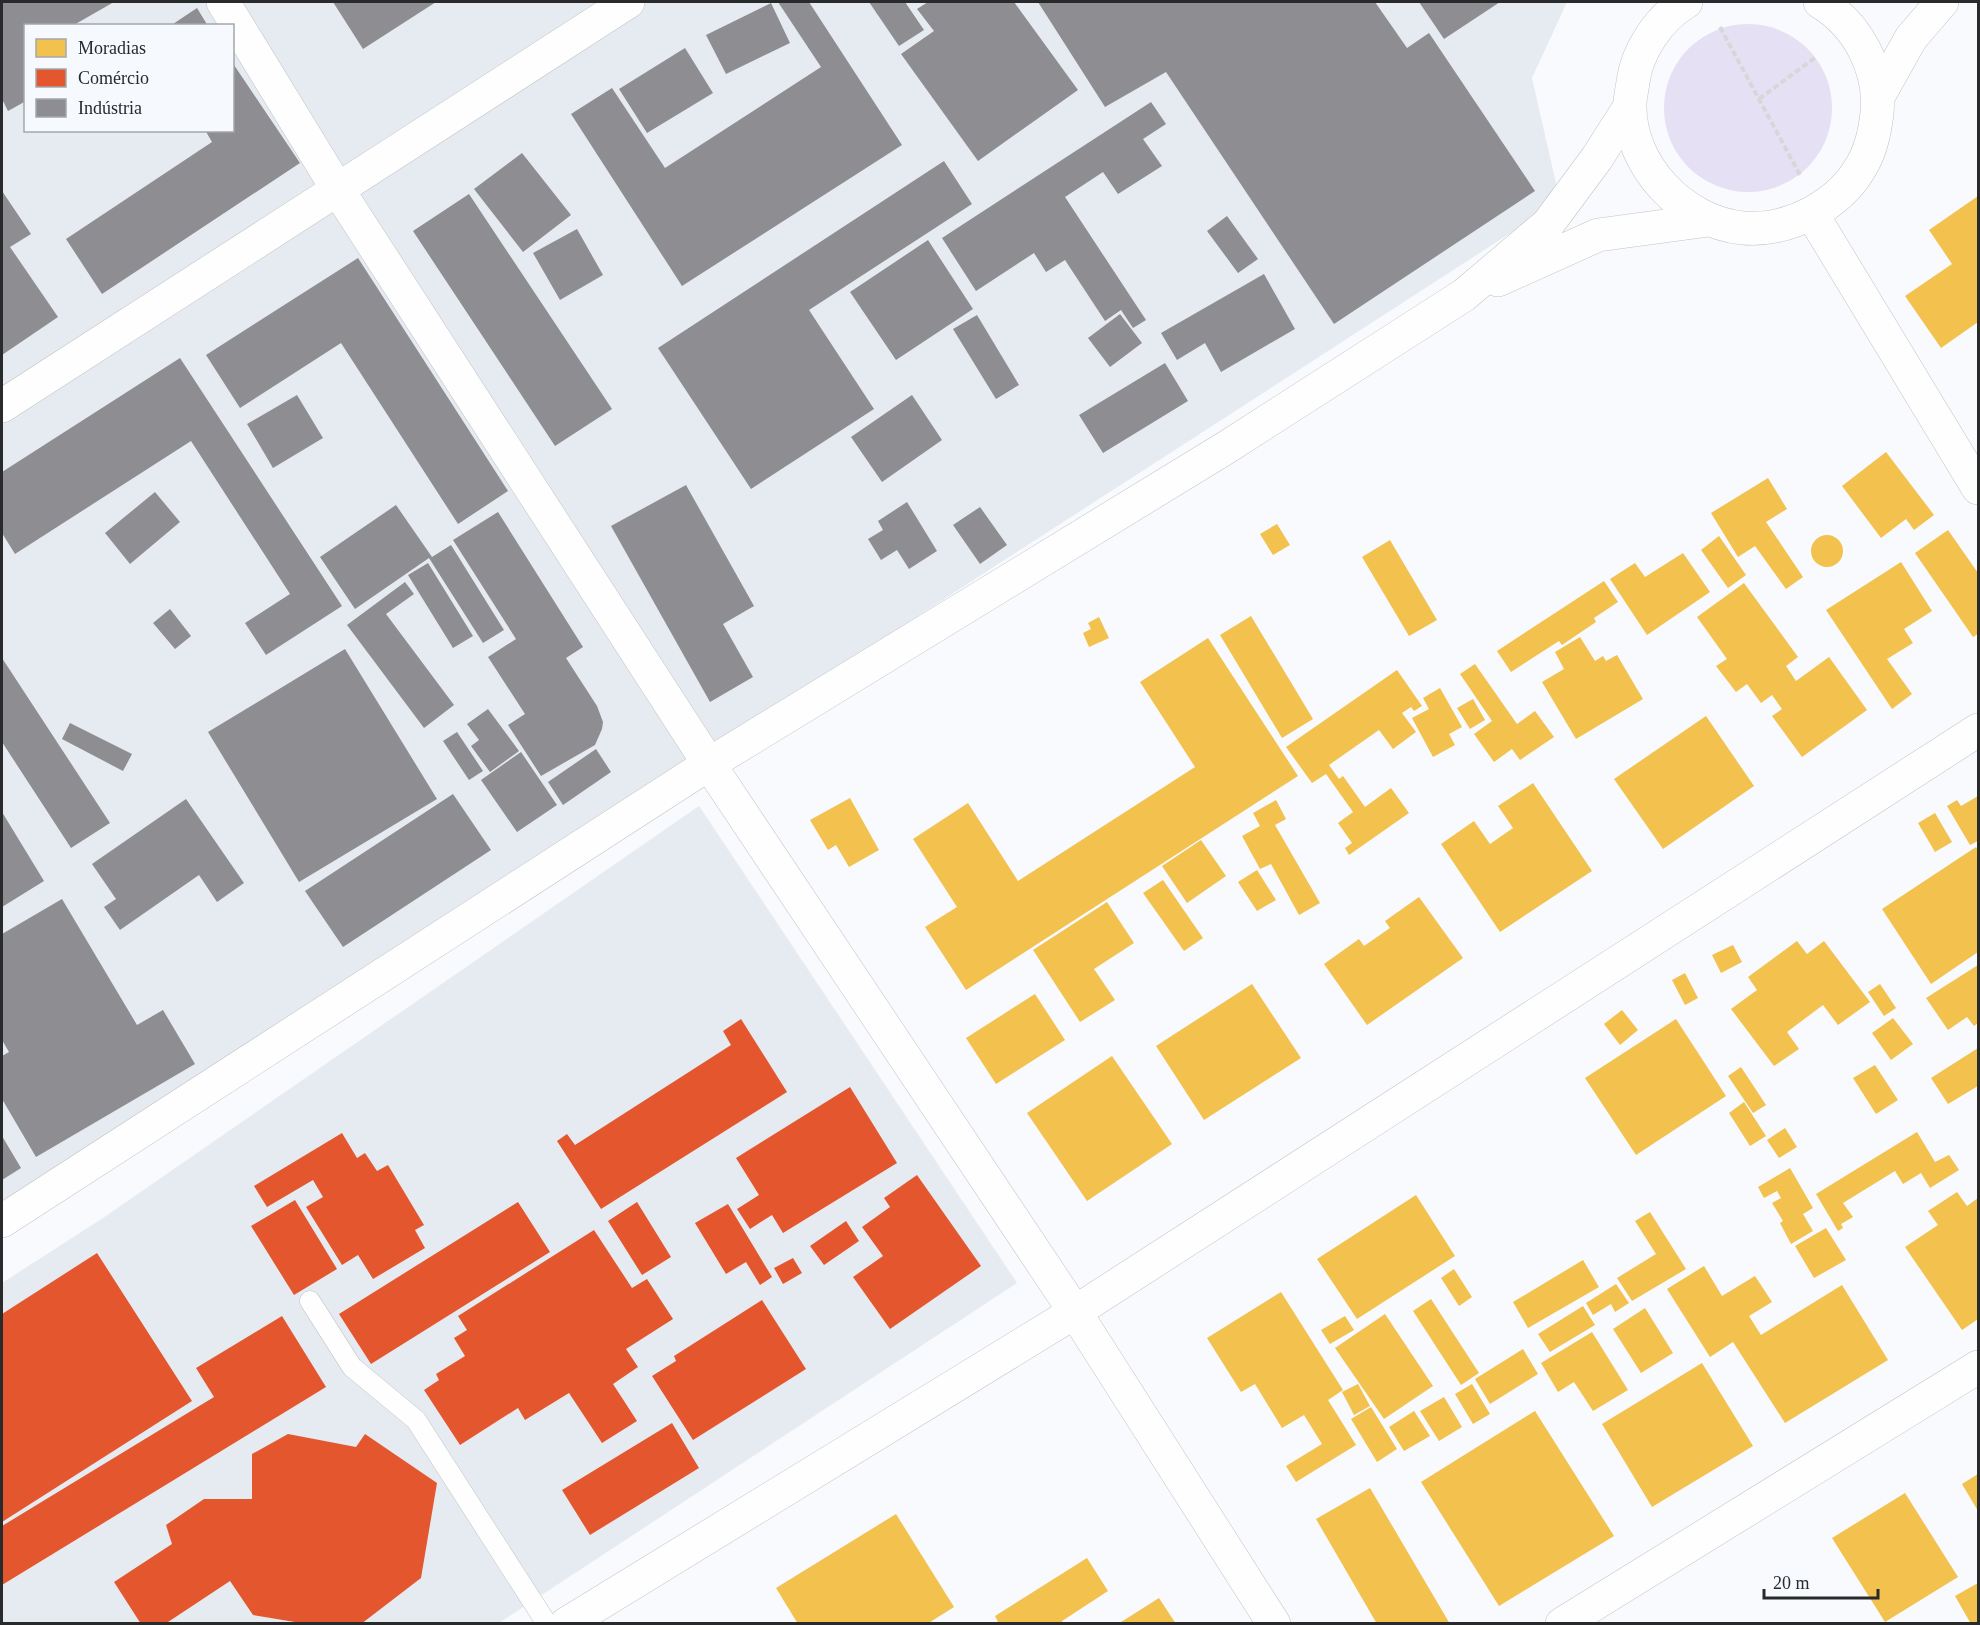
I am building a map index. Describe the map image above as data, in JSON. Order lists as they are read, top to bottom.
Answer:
{
  "legend": ["Moradias", "Comércio", "Indústria"],
  "scale_bar": "20 m"
}
